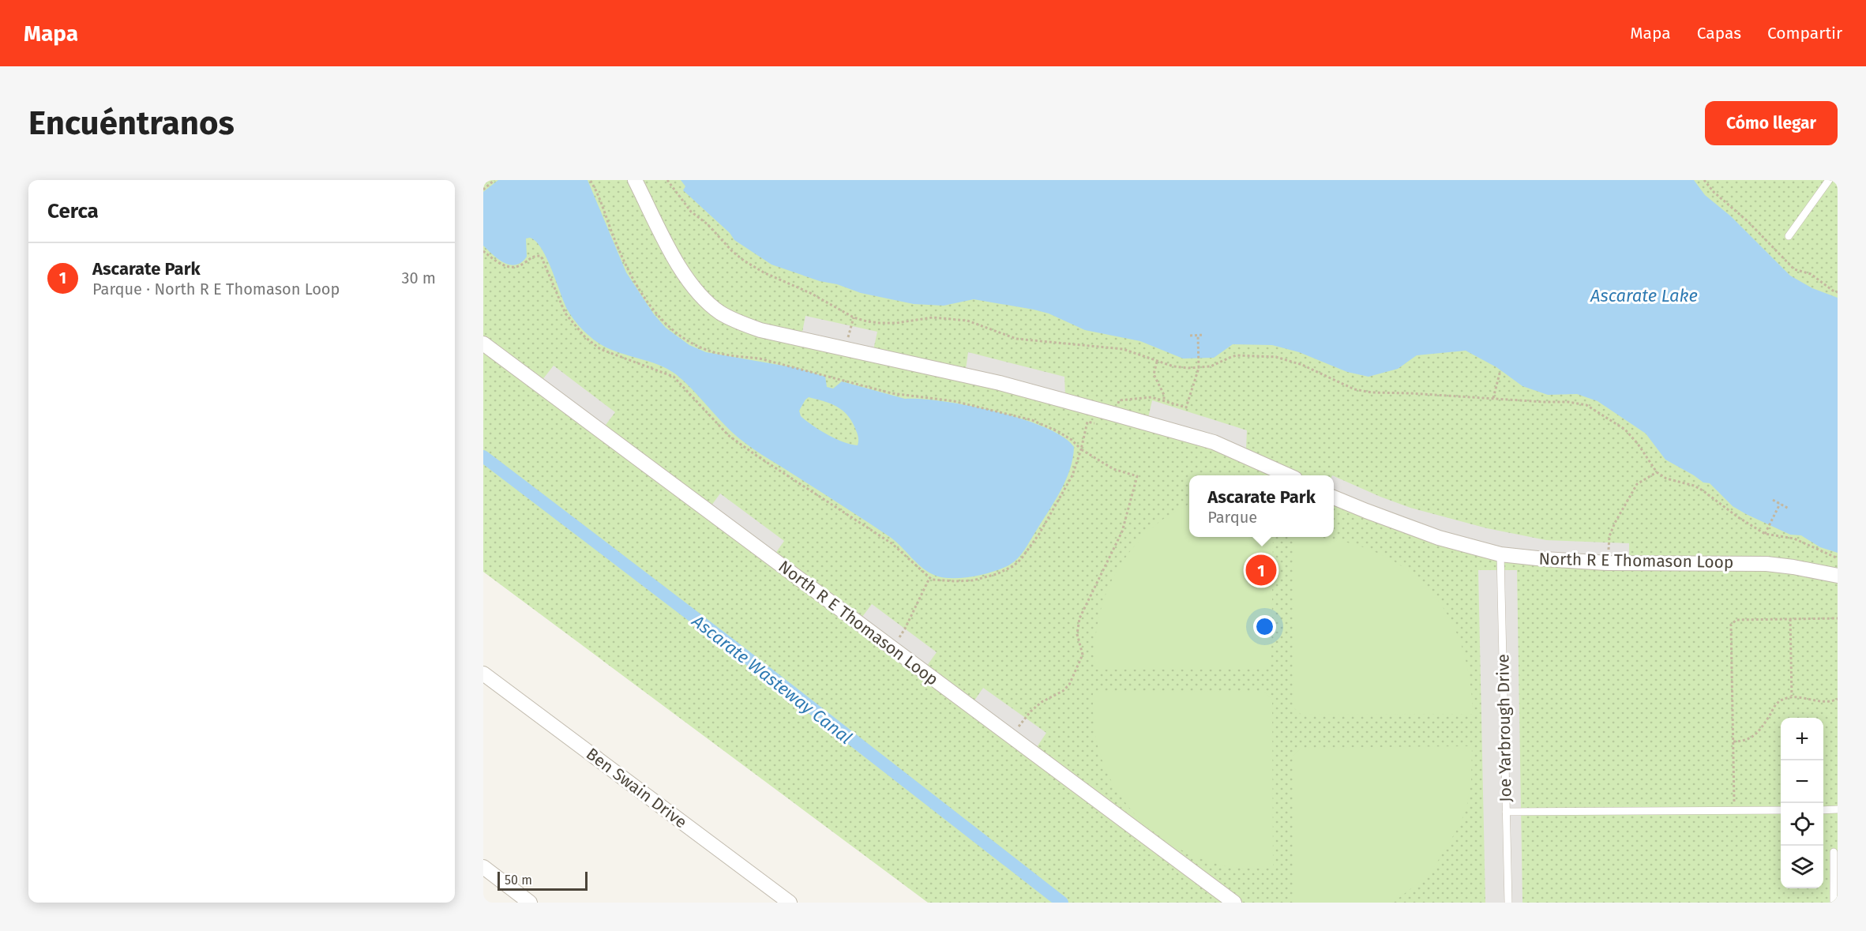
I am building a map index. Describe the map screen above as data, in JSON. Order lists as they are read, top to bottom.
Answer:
{
  "streets": {
    "street": ["North R E Thomason Loop", "Ben Swain Drive"],
    "lane": ["Joe Yarbrough Drive"]
  },
  "crossings": [
    ["North R E Thomason Loop", "Joe Yarbrough Drive"]
  ],
  "water": ["Ascarate Lake", "Ascarate Wasteway Canal"],
  "scale_bar": "50 m",
  "page": {
    "header": "Mapa",
    "nav": ["Mapa", "Capas", "Compartir"],
    "buttons": "Cómo llegar",
    "title": "Encuéntranos",
    "heading": "Cerca",
    "list": [
      {
        "mark": "1",
        "name": "Ascarate Park",
        "note": "Parque · North R E Thomason Loop",
        "value": "30 m"
      }
    ],
    "popup": ["Ascarate Park", "Parque"],
    "pins": "1",
    "map_buttons": ["+", "−"],
    "scale": "50 m"
  }
}
